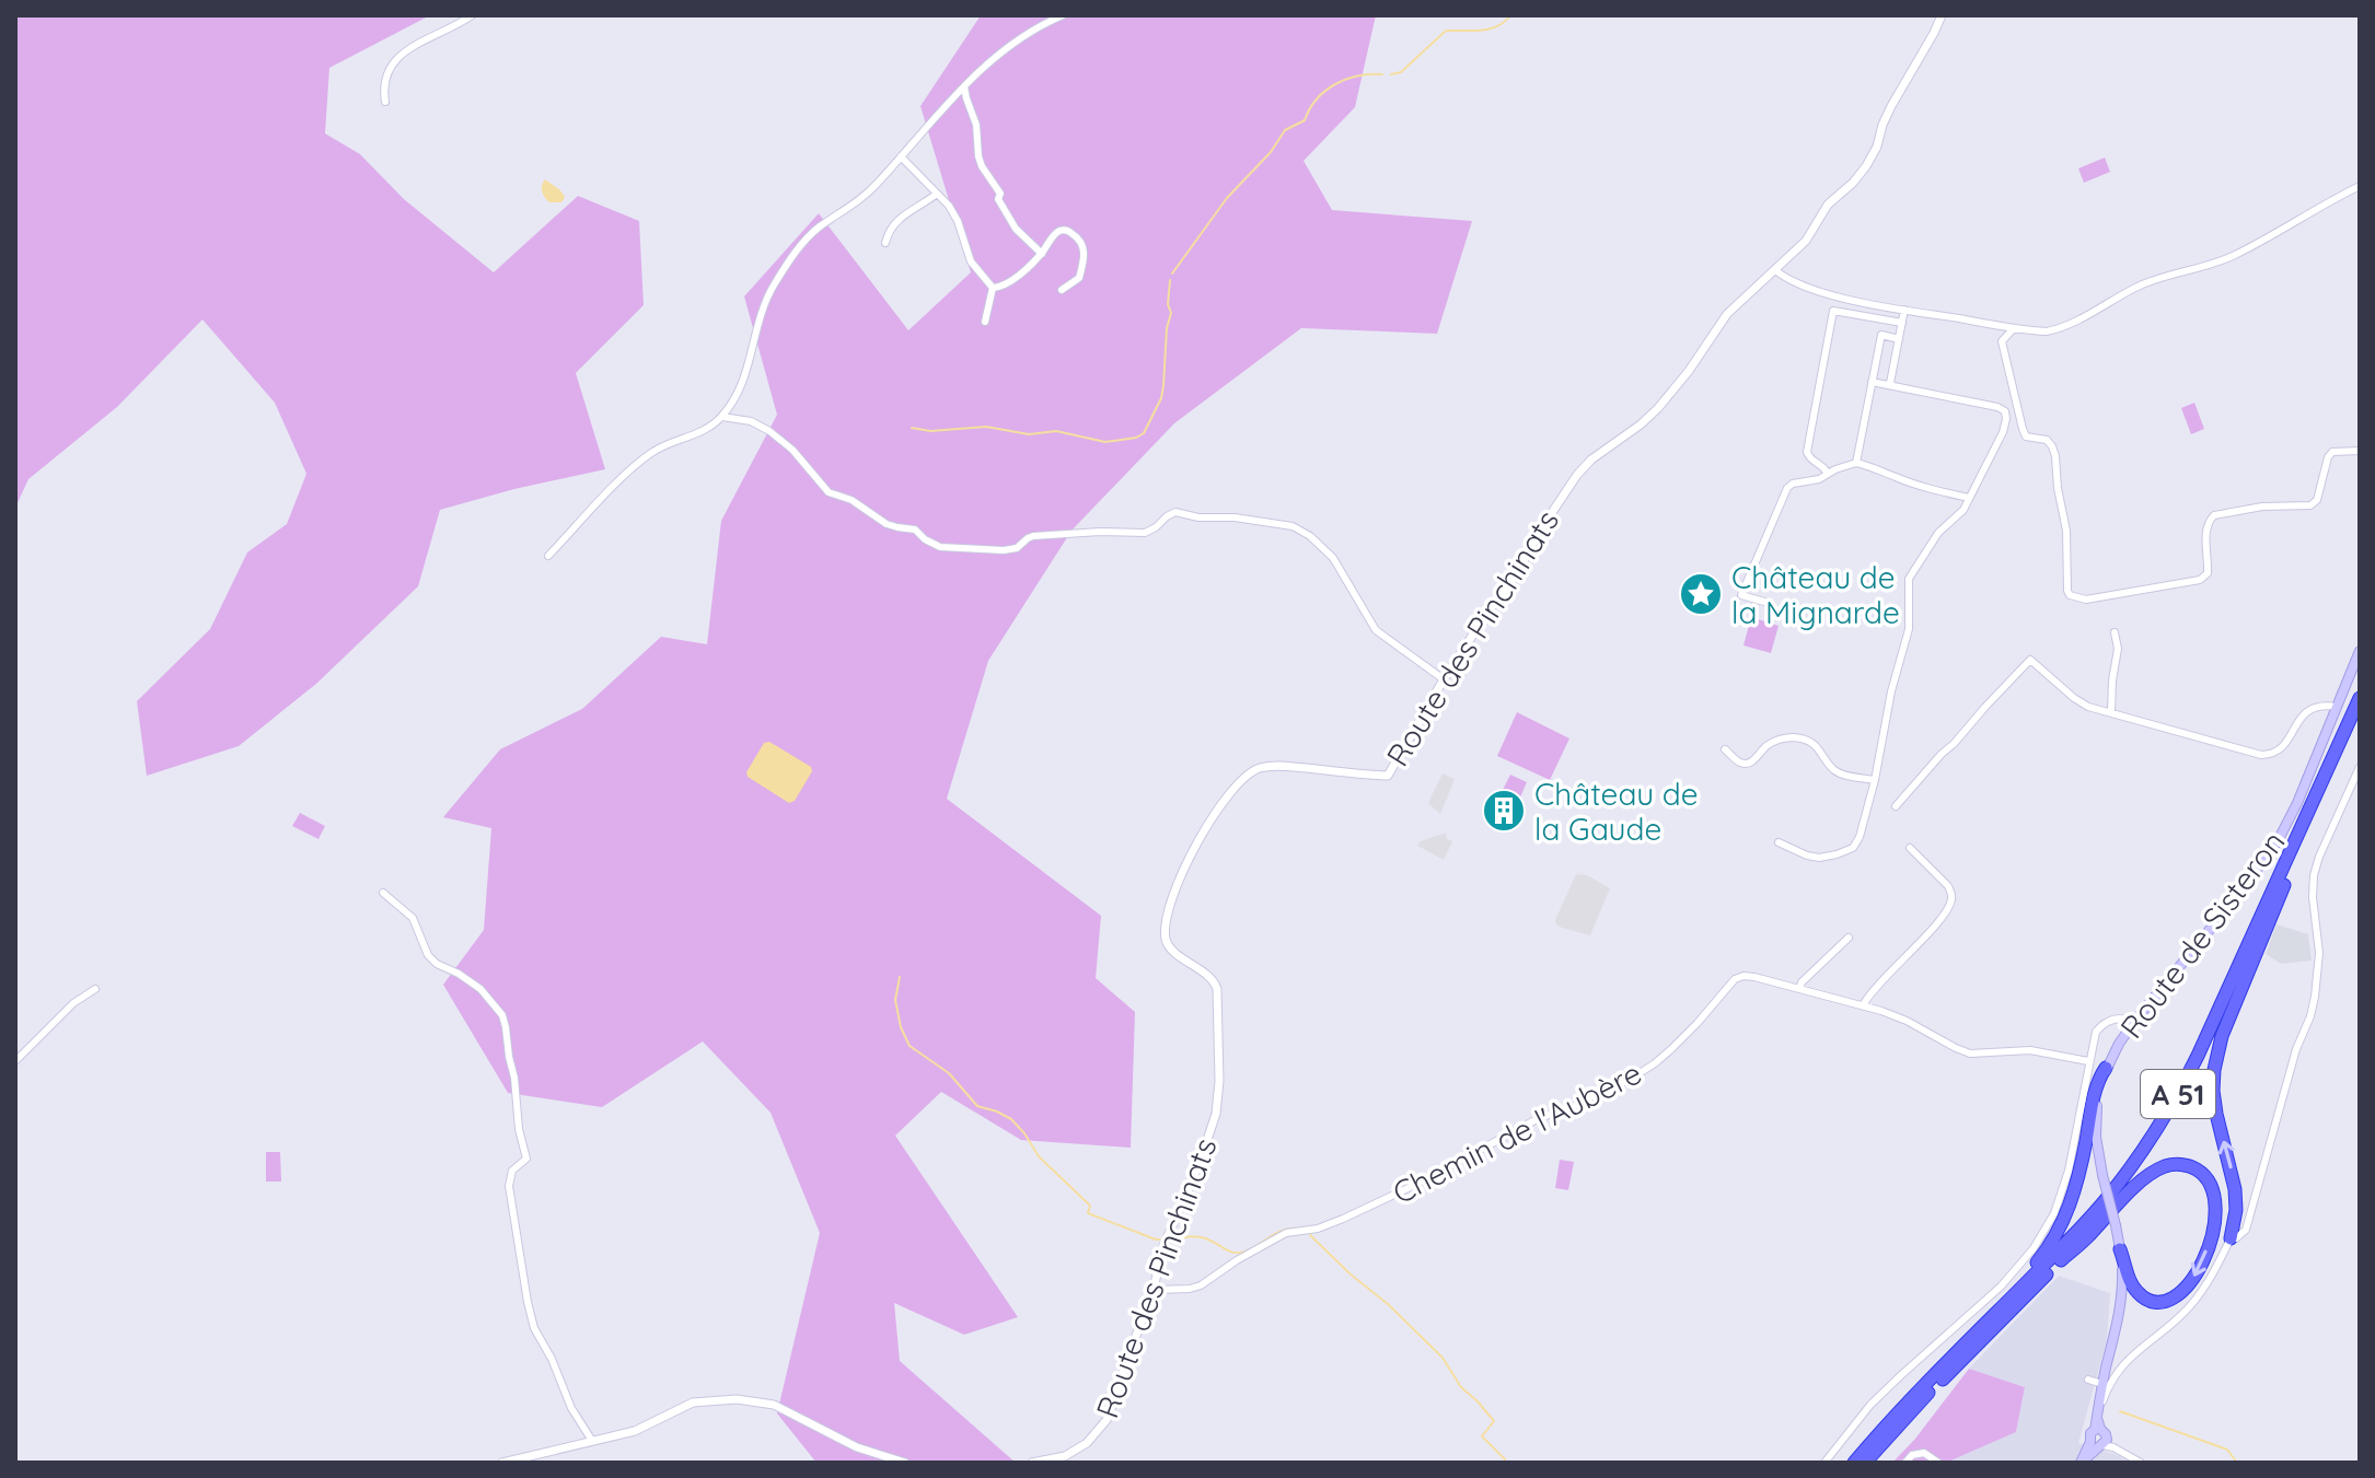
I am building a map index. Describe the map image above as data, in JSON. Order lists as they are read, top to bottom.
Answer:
{
  "streets": {
    "highway": ["A 51"],
    "main road": ["Route de Sisteron"],
    "street": ["Route des Pinchinats", "Chemin de l'Aubère"]
  },
  "crossings": [
    ["Route des Pinchinats", "Chemin de l'Aubère"]
  ],
  "places": {
    "place": ["Château de la Mignarde"],
    "building": ["Château de la Gaude"]
  }
}
